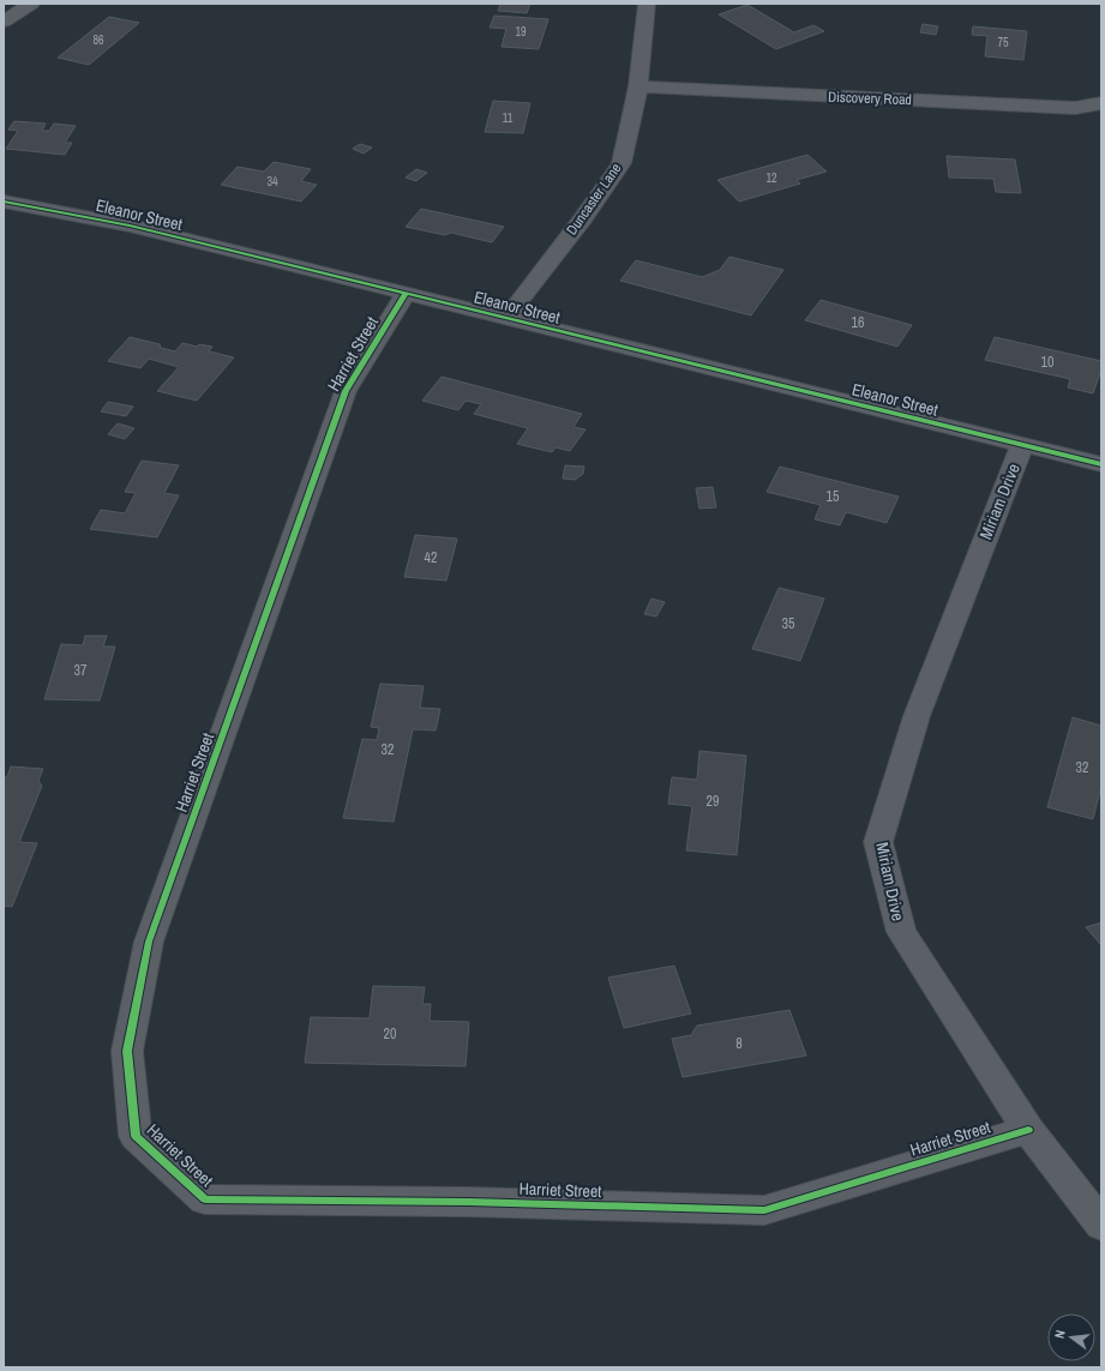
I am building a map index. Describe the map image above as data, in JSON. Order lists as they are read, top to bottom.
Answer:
{
  "streets": {
    "street": [
      "Discovery Road",
      "Duncaster Lane",
      "Eleanor Street",
      "Harriet Street",
      "Miriam Drive"
    ]
  },
  "crossings": [
    ["Discovery Road", "Duncaster Lane"],
    ["Duncaster Lane", "Eleanor Street"],
    ["Eleanor Street", "Harriet Street"],
    ["Eleanor Street", "Miriam Drive"],
    ["Harriet Street", "Miriam Drive"]
  ],
  "house_numbers": [
    "19",
    "86",
    "75",
    "11",
    "12",
    "34",
    "16",
    "10",
    "15",
    "42",
    "35",
    "37",
    "32",
    "32",
    "29",
    "20",
    "8"
  ],
  "north": "left"
}
